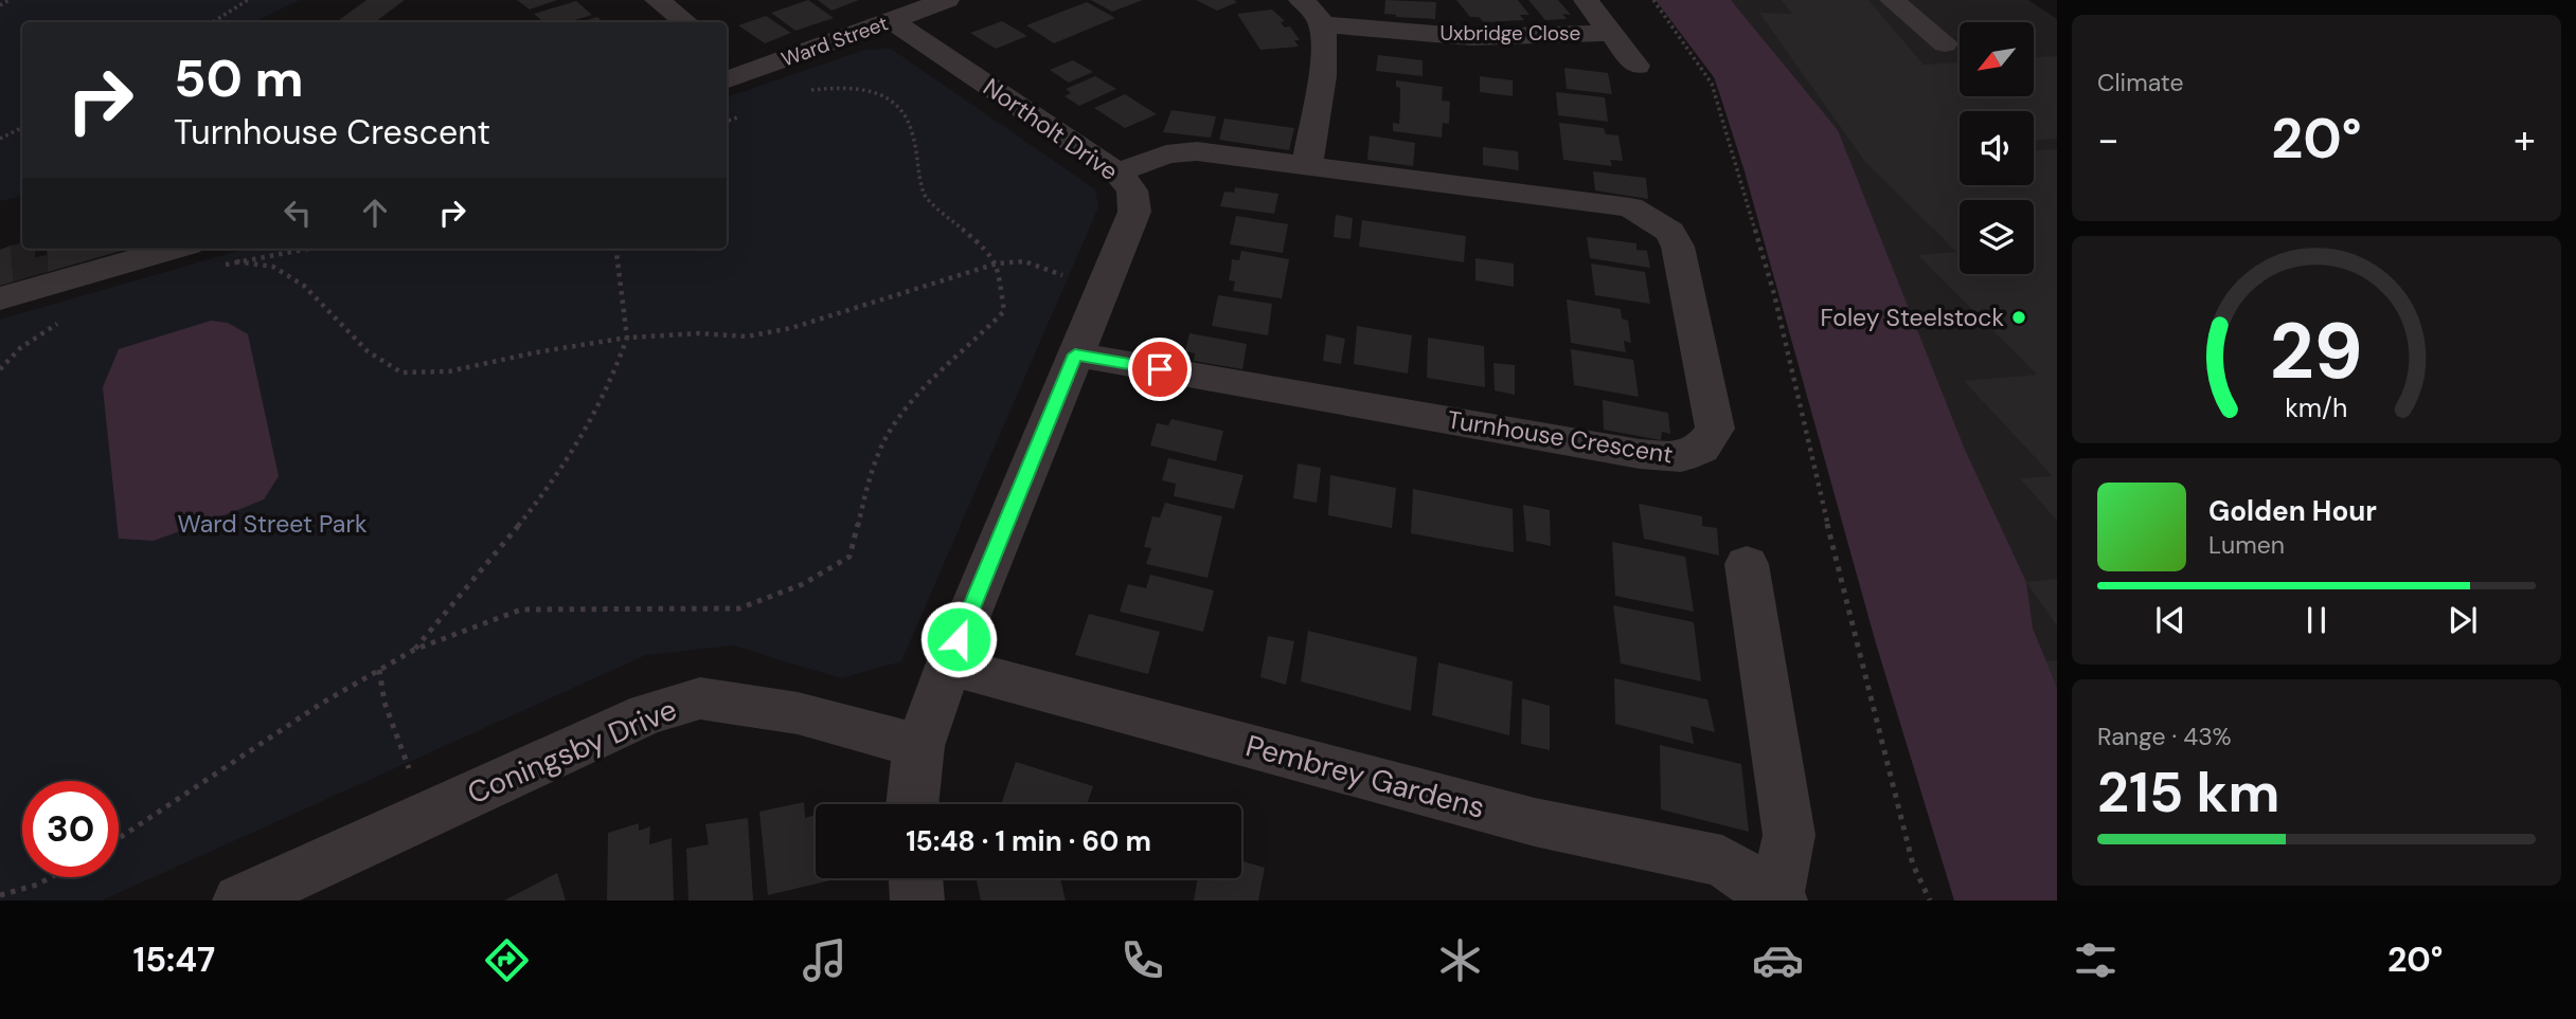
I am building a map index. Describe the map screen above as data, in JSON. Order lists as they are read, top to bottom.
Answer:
{
  "streets": {
    "street": [
      "Uxbridge Close",
      "Ward Street",
      "Northolt Drive",
      "Turnhouse Crescent",
      "Coningsby Drive",
      "Pembrey Gardens"
    ]
  },
  "crossings": [
    ["Ward Street", "Northolt Drive"],
    ["Northolt Drive", "Turnhouse Crescent"],
    ["Northolt Drive", "Coningsby Drive"],
    ["Northolt Drive", "Pembrey Gardens"]
  ],
  "parks": ["Ward Street Park"],
  "places": ["Foley Steelstock"],
  "north": "bottom left",
  "page": {
    "tile": [
      "Climate",
      ["Range · 43%", "215 km"]
    ],
    "turn": ["50 m", "Turnhouse Crescent"],
    "heat": ["−", "20°", "+"],
    "song": ["Golden Hour", "Lumen"],
    "limit": "30",
    "trip": "15:48 · 1 min · 60 m",
    "tabs": ["15:47", "20°"],
    "gauge": ["29", "km/h"]
  }
}
